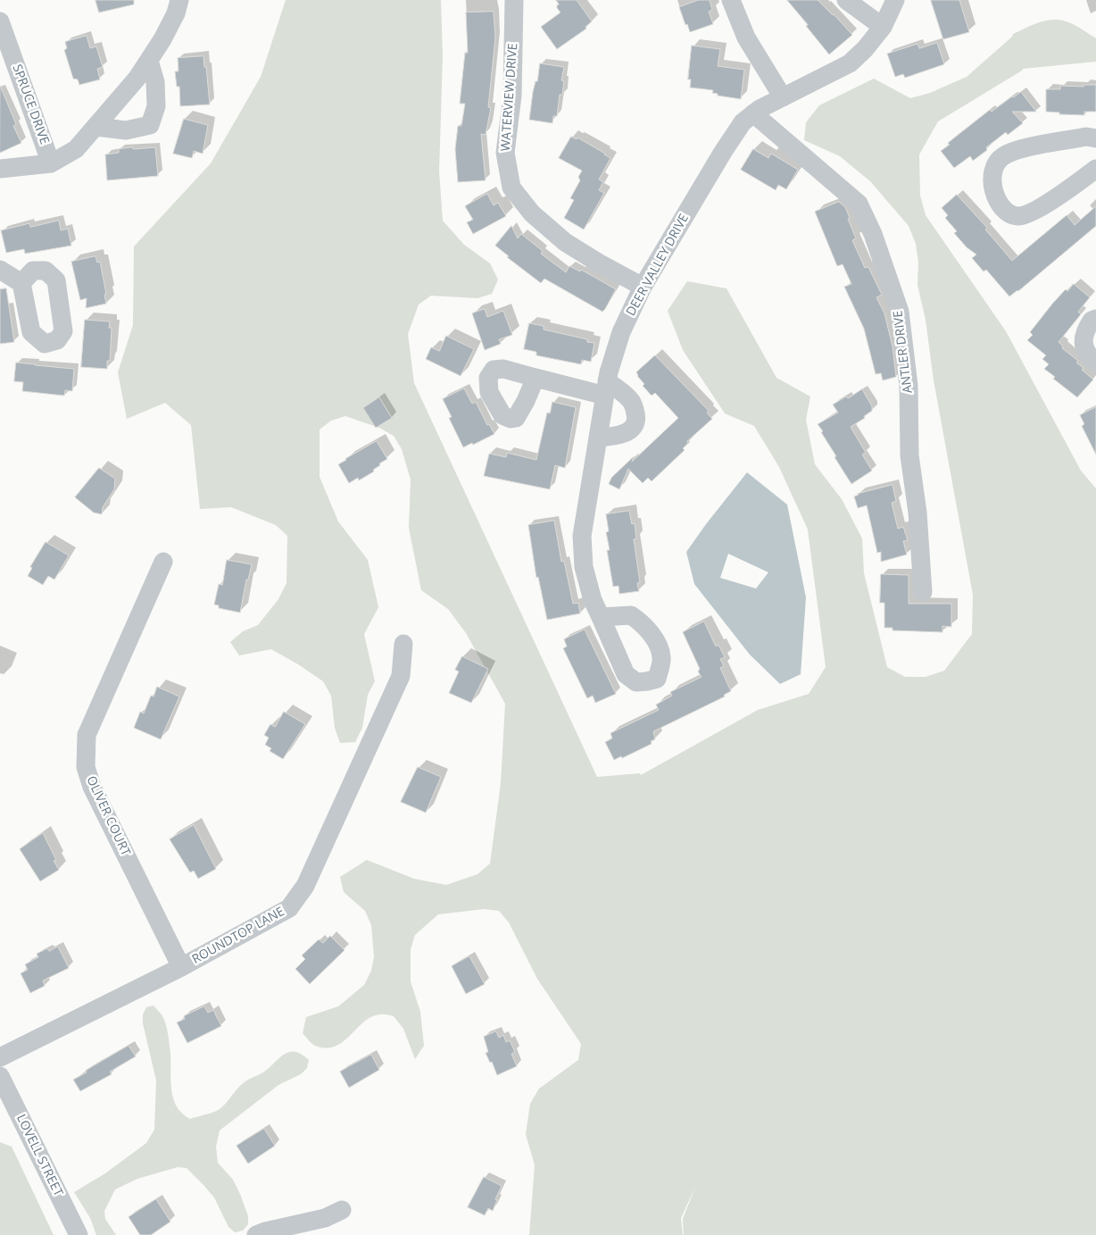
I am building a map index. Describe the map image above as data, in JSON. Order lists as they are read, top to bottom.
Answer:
{
  "streets": {
    "street": [
      "WATERVIEW DRIVE",
      "SPRUCE DRIVE",
      "DEER VALLEY DRIVE",
      "ANTLER DRIVE",
      "OLIVER COURT",
      "ROUNDTOP LANE",
      "LOVELL STREET"
    ]
  },
  "crossings": [
    ["WATERVIEW DRIVE", "DEER VALLEY DRIVE"],
    ["DEER VALLEY DRIVE", "ANTLER DRIVE"],
    ["OLIVER COURT", "ROUNDTOP LANE"]
  ]
}
